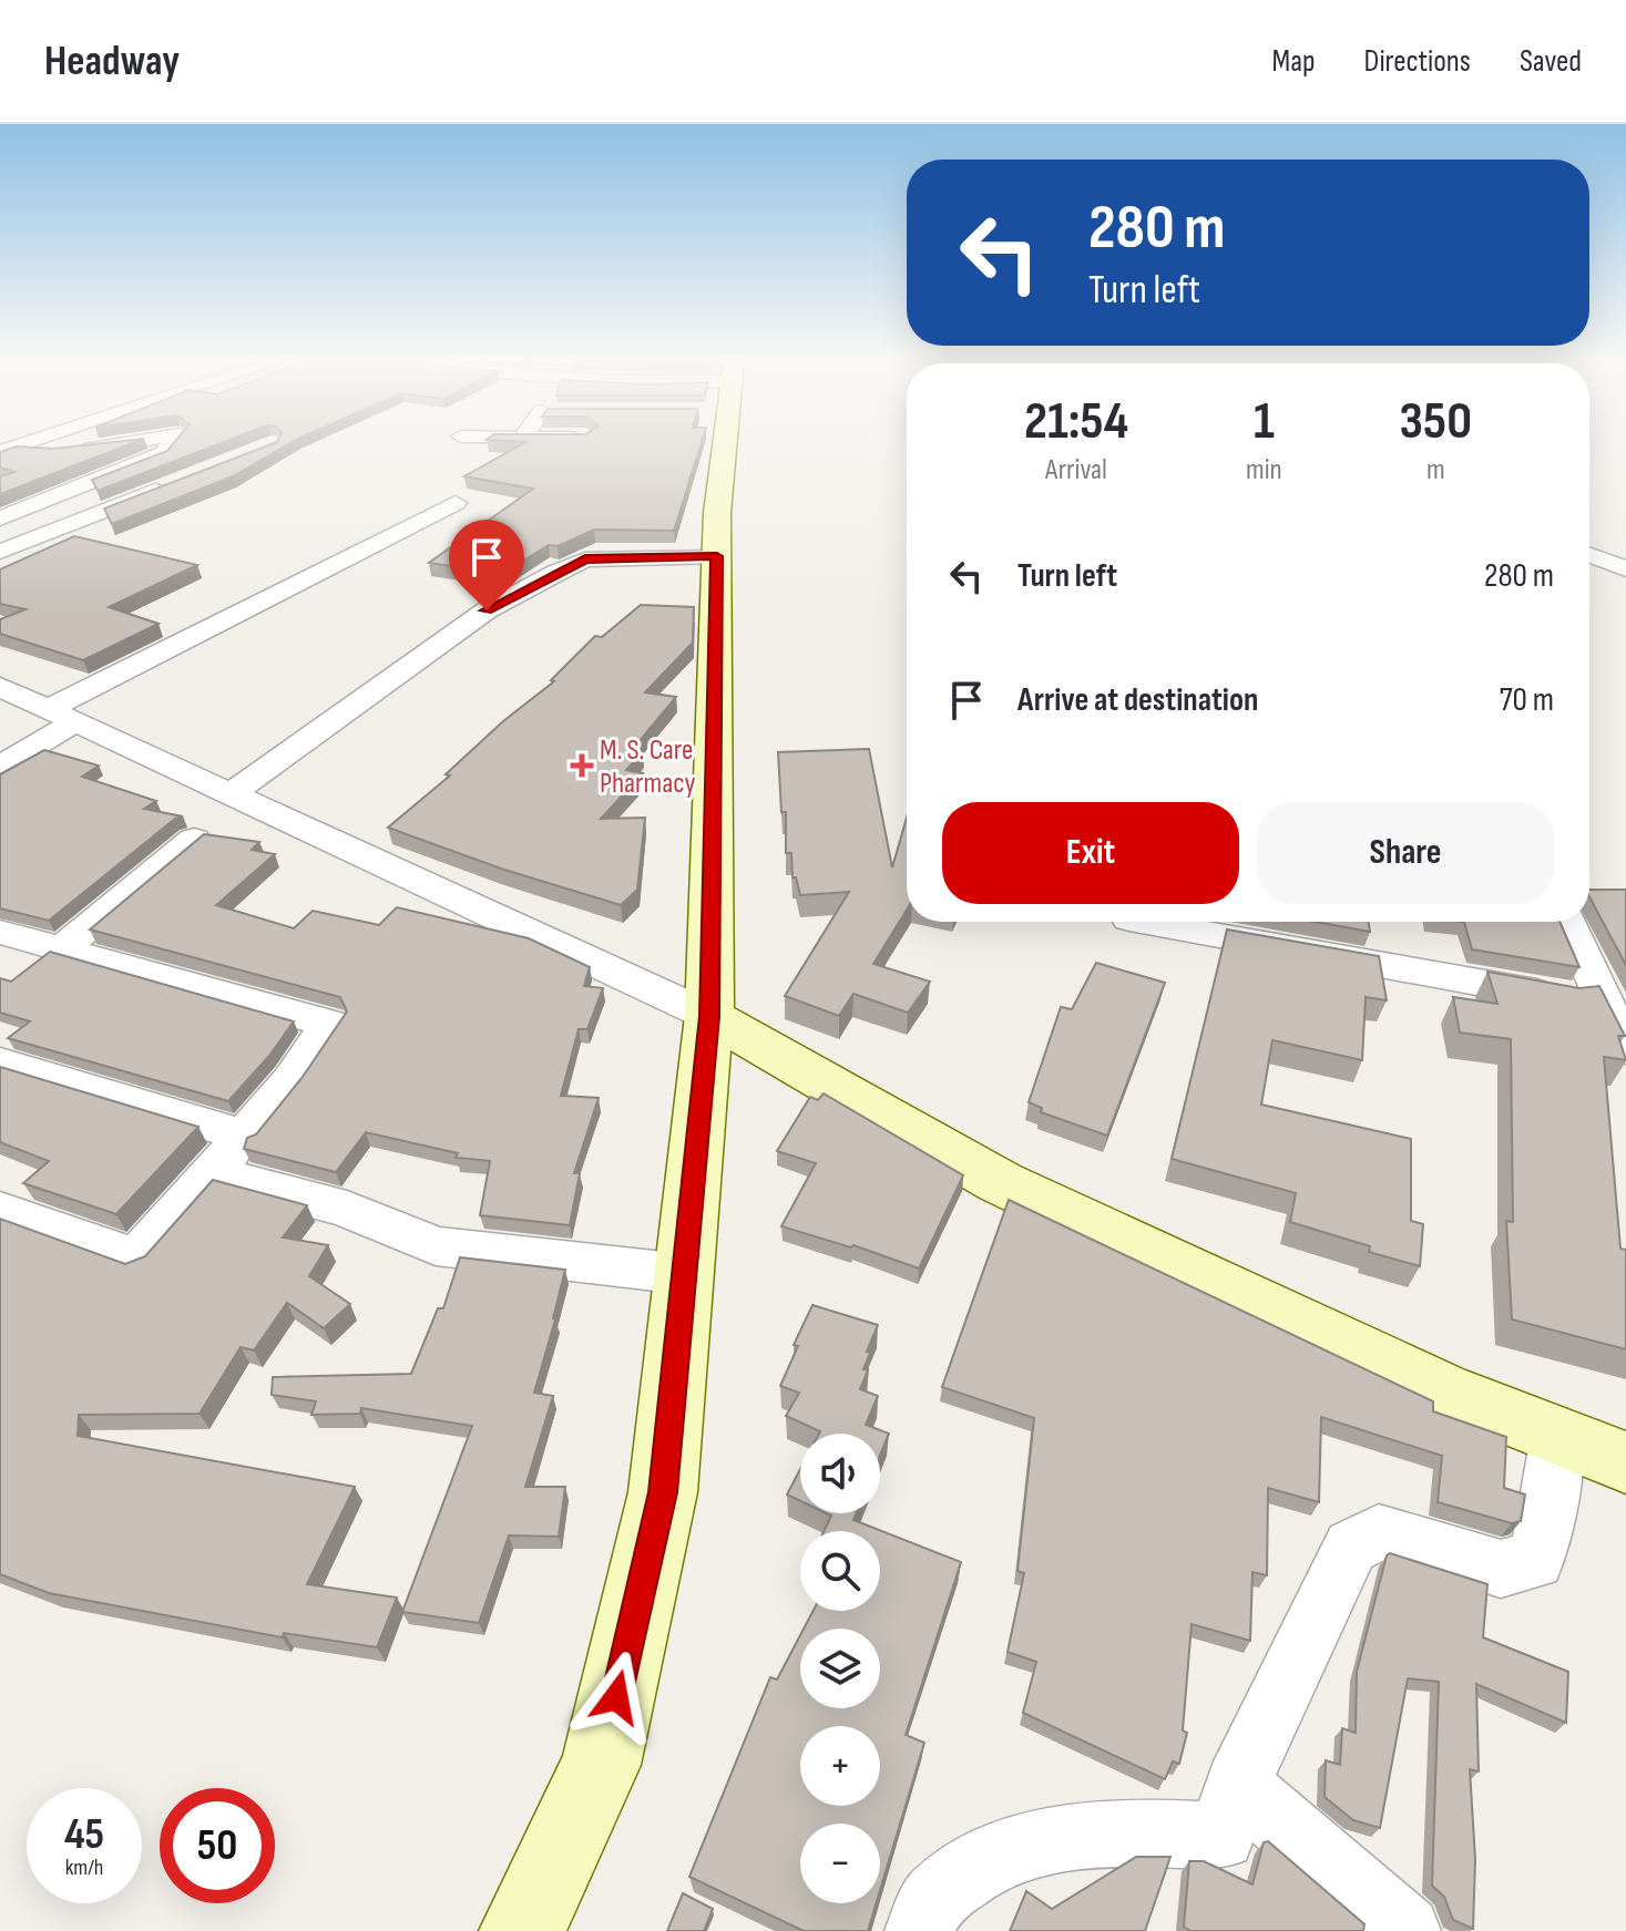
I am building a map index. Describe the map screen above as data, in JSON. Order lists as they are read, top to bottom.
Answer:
{
  "places": {
    "health": ["M. S. Care Pharmacy"]
  },
  "page": {
    "header": "Headway",
    "nav": ["Map", "Directions", "Saved"],
    "turn": ["280 m", "Turn left"],
    "eta": [
      "21:54",
      "Arrival",
      "1",
      "min",
      "350",
      "m"
    ],
    "list": [
      {
        "name": "Turn left",
        "value": "280 m"
      },
      {
        "name": "Arrive at destination",
        "value": "70 m"
      }
    ],
    "buttons": ["Exit", "Share"],
    "map_buttons": ["+", "−"],
    "speed": "45 km/h",
    "limit": "50"
  }
}
